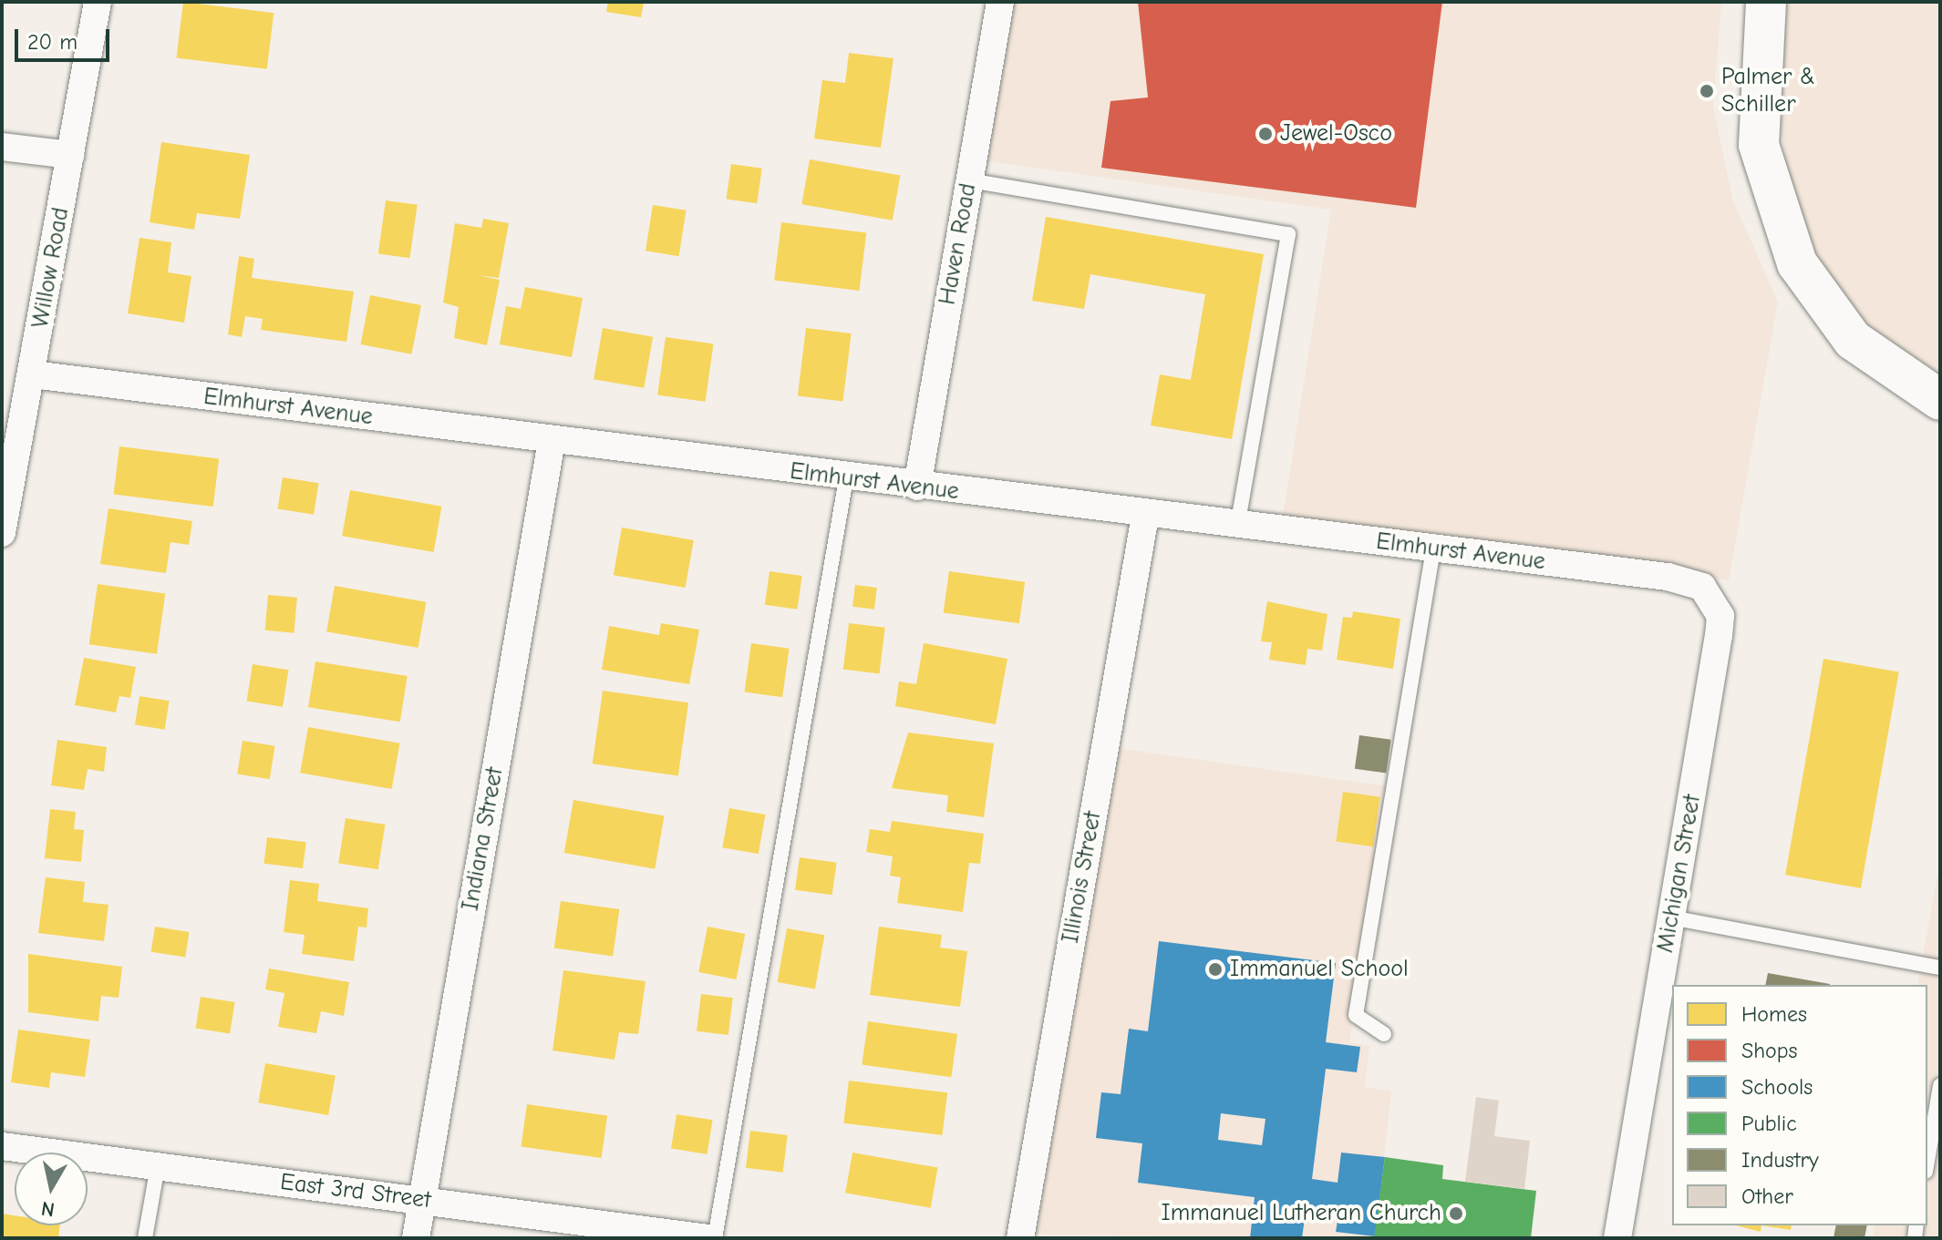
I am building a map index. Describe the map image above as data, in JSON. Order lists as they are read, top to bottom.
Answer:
{
  "streets": {
    "street": [
      "Haven Road",
      "Willow Road",
      "Elmhurst Avenue",
      "Indiana Street",
      "Michigan Street",
      "Illinois Street",
      "East 3rd Street"
    ]
  },
  "crossings": [
    ["Haven Road", "Elmhurst Avenue"],
    ["Willow Road", "Elmhurst Avenue"],
    ["Elmhurst Avenue", "Indiana Street"],
    ["Elmhurst Avenue", "Michigan Street"],
    ["Elmhurst Avenue", "Illinois Street"],
    ["Indiana Street", "East 3rd Street"]
  ],
  "places": [
    "Palmer & Schiller",
    "Jewel-Osco",
    "Immanuel School",
    "Immanuel Lutheran Church"
  ],
  "legend": [
    "Homes",
    "Shops",
    "Schools",
    "Public",
    "Industry",
    "Other"
  ],
  "scale_bar": "20 m",
  "north": "bottom"
}
